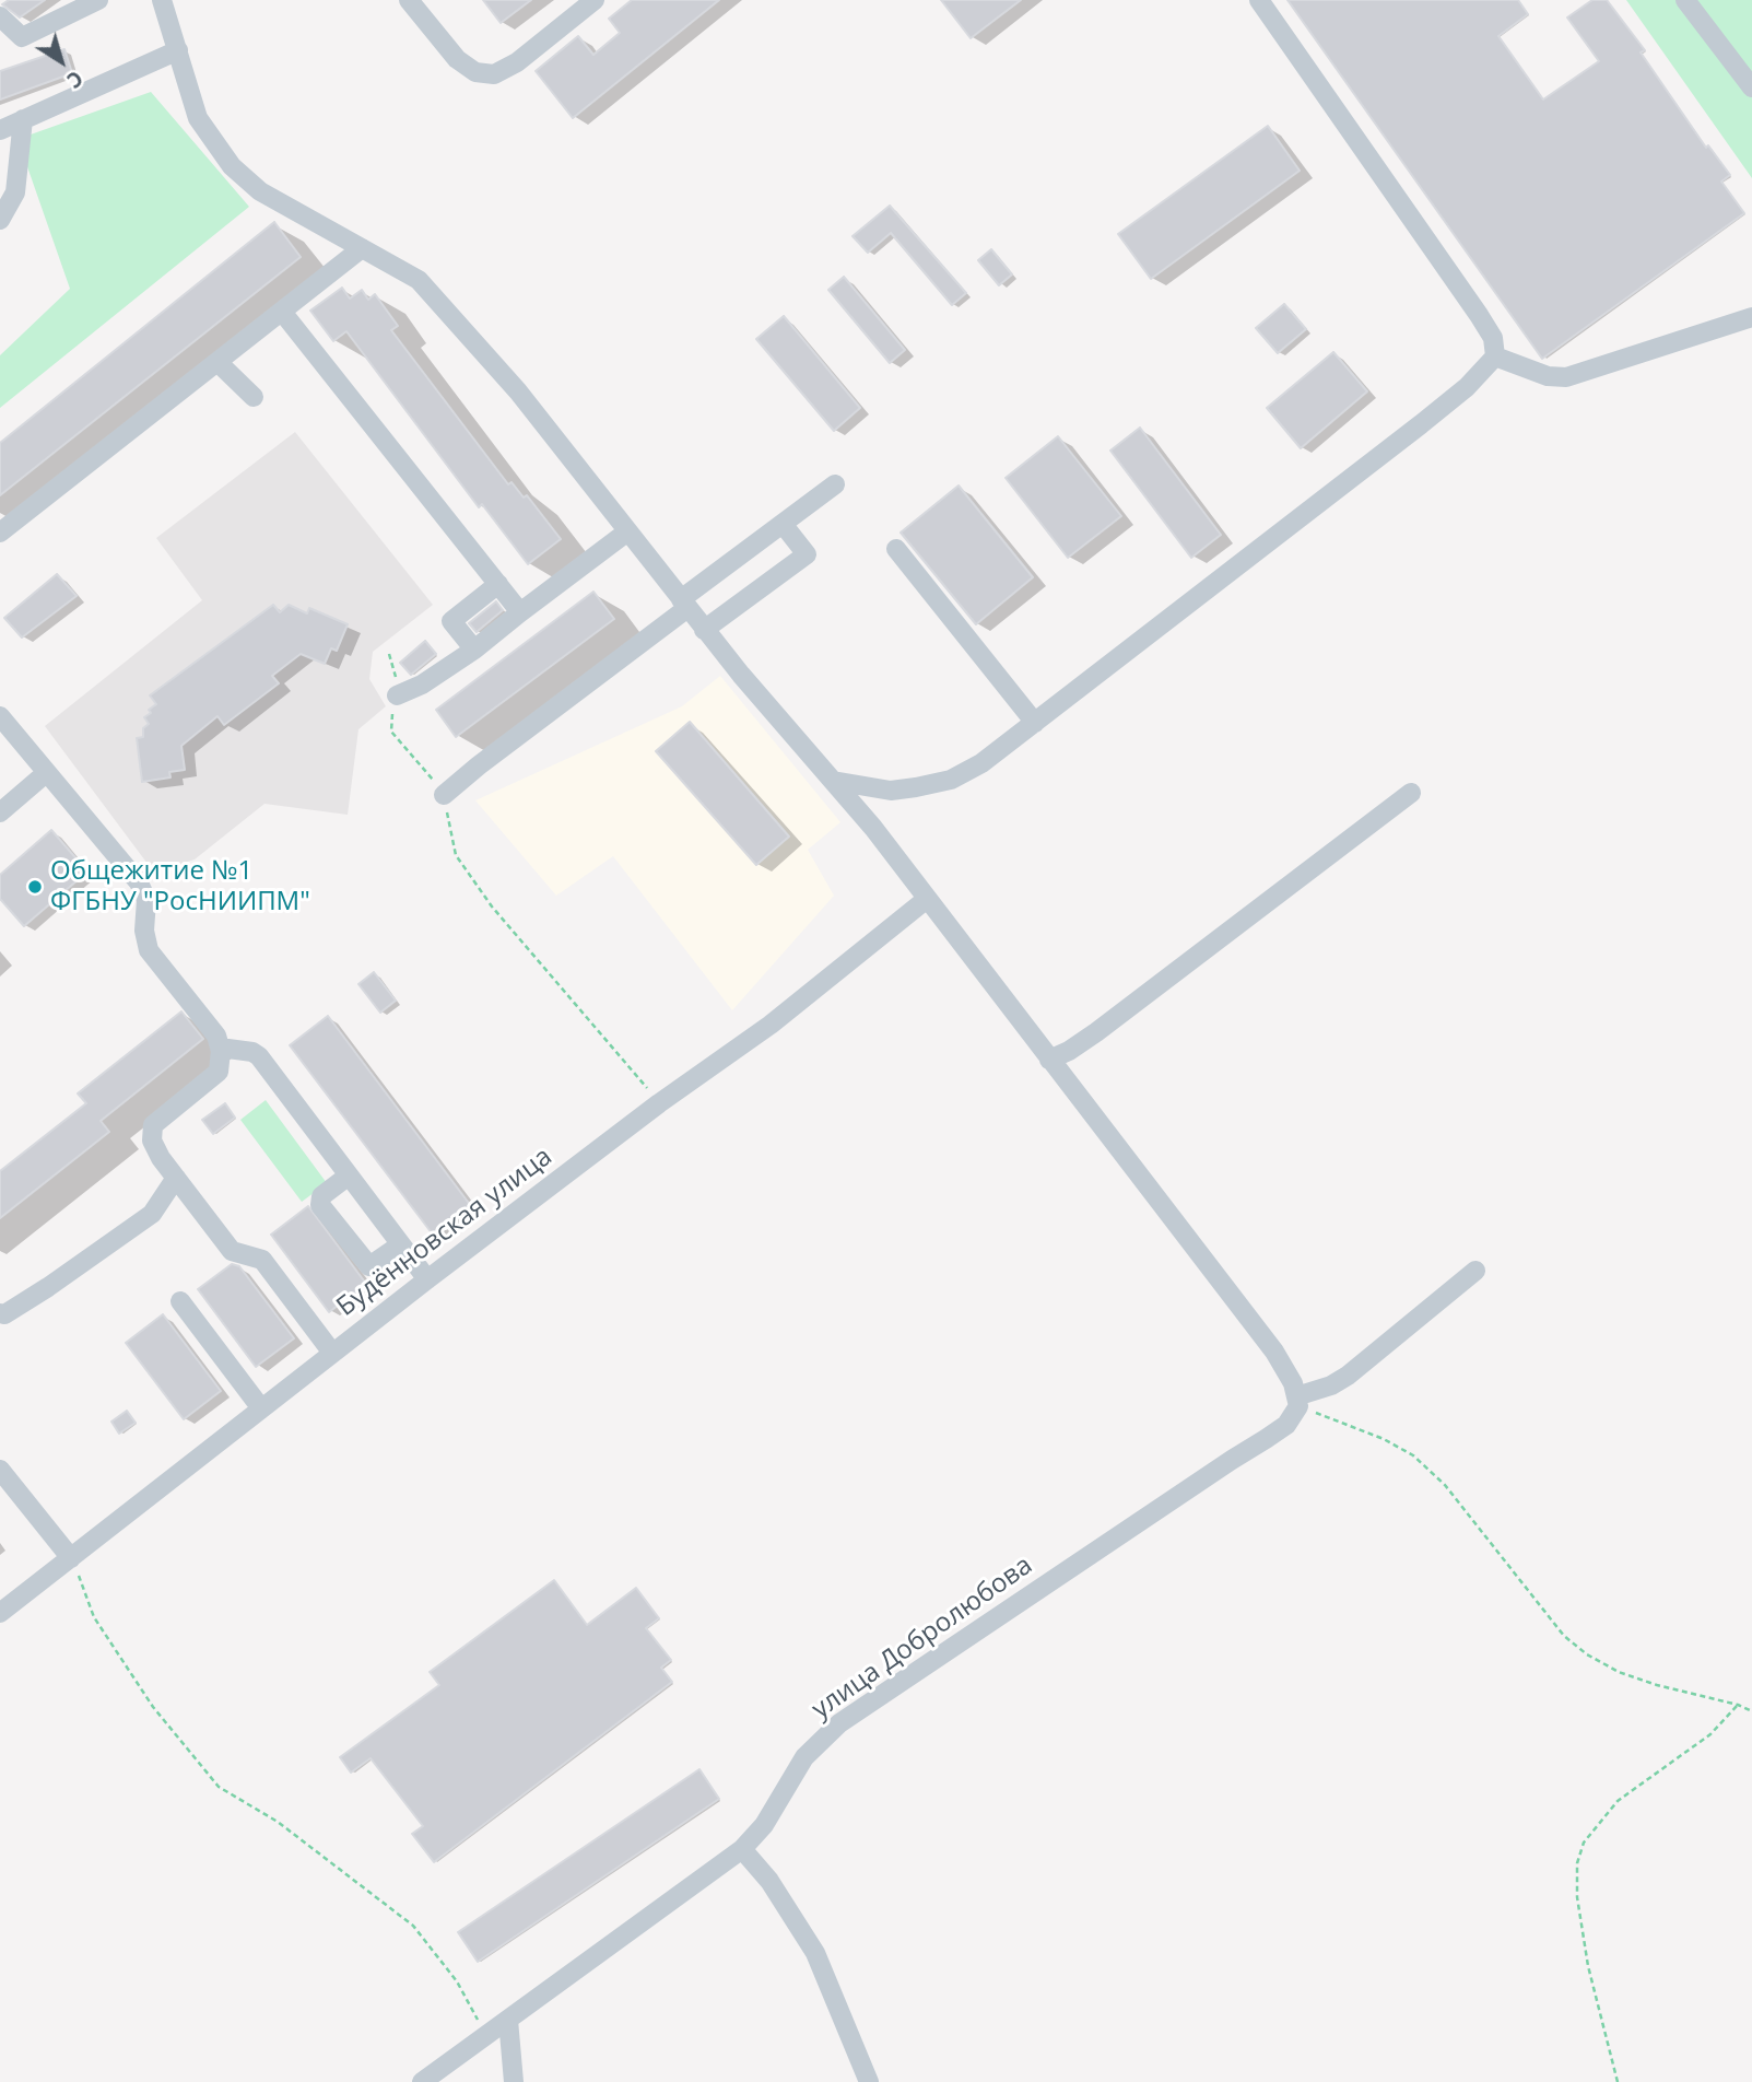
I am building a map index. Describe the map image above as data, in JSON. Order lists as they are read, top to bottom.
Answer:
{
  "streets": {
    "street": ["Будённовская улица", "улица Добролюбова"]
  },
  "places": ["Общежитие №1 ФГБНУ \"РосНИИПМ\""],
  "north": "bottom right"
}
